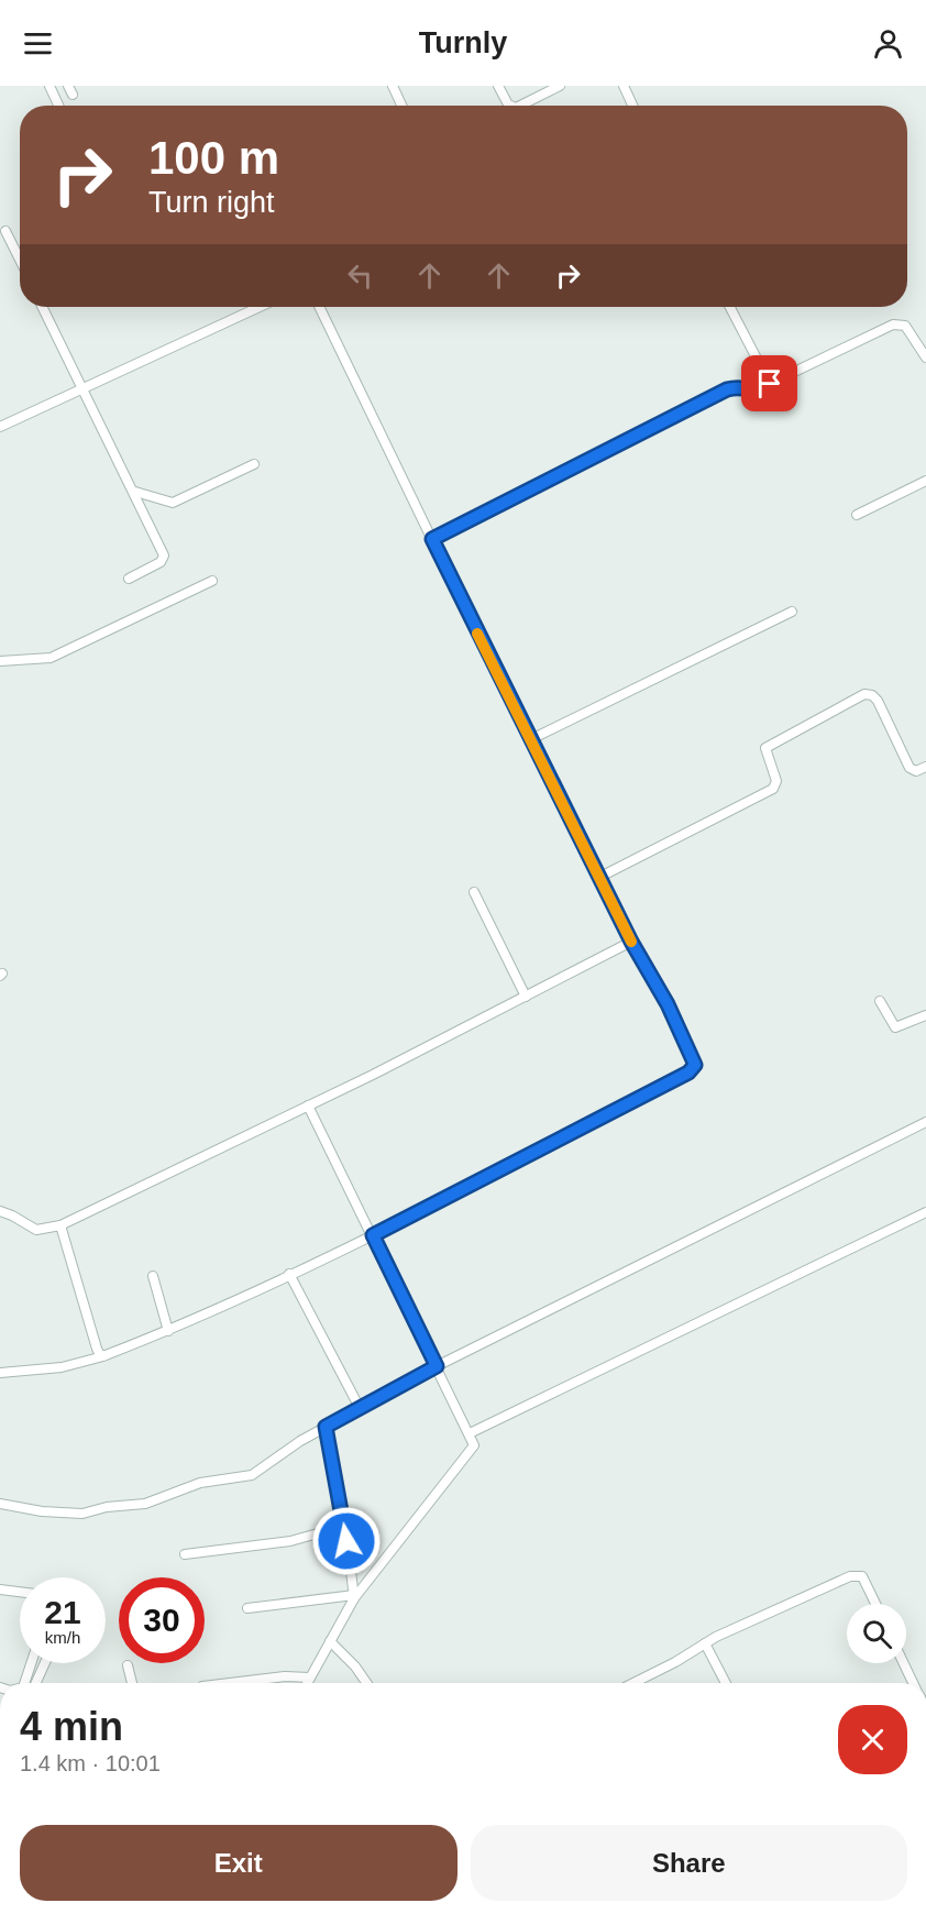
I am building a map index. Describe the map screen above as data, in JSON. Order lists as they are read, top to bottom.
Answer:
{
  "page": {
    "header": "Turnly",
    "turn": ["100 m", "Turn right"],
    "speed": "21 km/h",
    "limit": "30",
    "heading": ["4 min", "1.4 km · 10:01"],
    "buttons": ["Exit", "Share"]
  }
}
